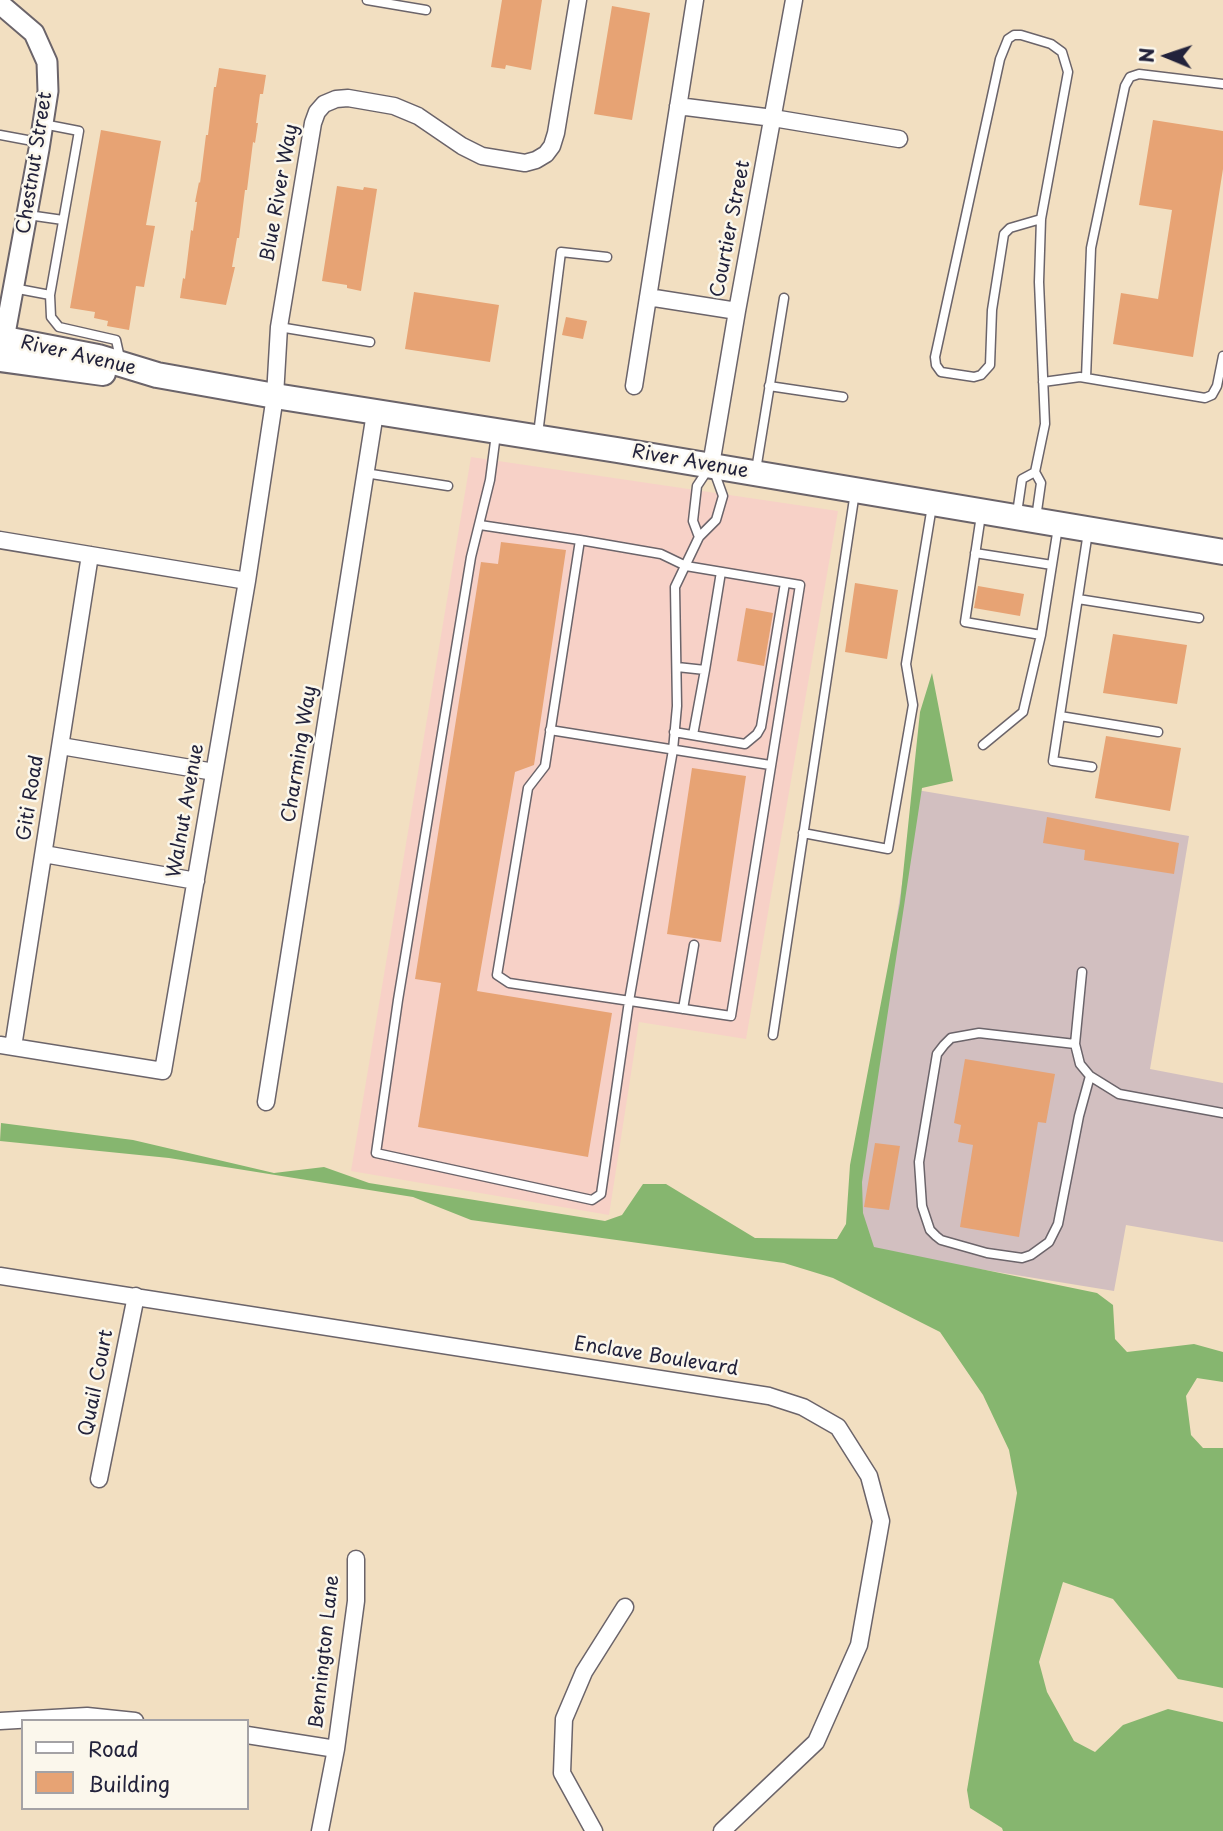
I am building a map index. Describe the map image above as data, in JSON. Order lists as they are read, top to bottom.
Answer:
{
  "streets": {
    "highway": ["River Avenue"],
    "street": [
      "Chestnut Street",
      "Blue River Way",
      "Courtier Street",
      "Charming Way",
      "Giti Road",
      "Walnut Avenue",
      "Enclave Boulevard",
      "Quail Court",
      "Bennington Lane"
    ]
  },
  "crossings": [
    ["Chestnut Street", "River Avenue"],
    ["Blue River Way", "River Avenue"],
    ["Blue River Way", "Walnut Avenue"],
    ["Courtier Street", "River Avenue"],
    ["River Avenue", "Charming Way"],
    ["River Avenue", "Walnut Avenue"],
    ["Giti Road", "Walnut Avenue"],
    ["Enclave Boulevard", "Quail Court"]
  ],
  "legend": ["Road", "Building"],
  "north": "left"
}
